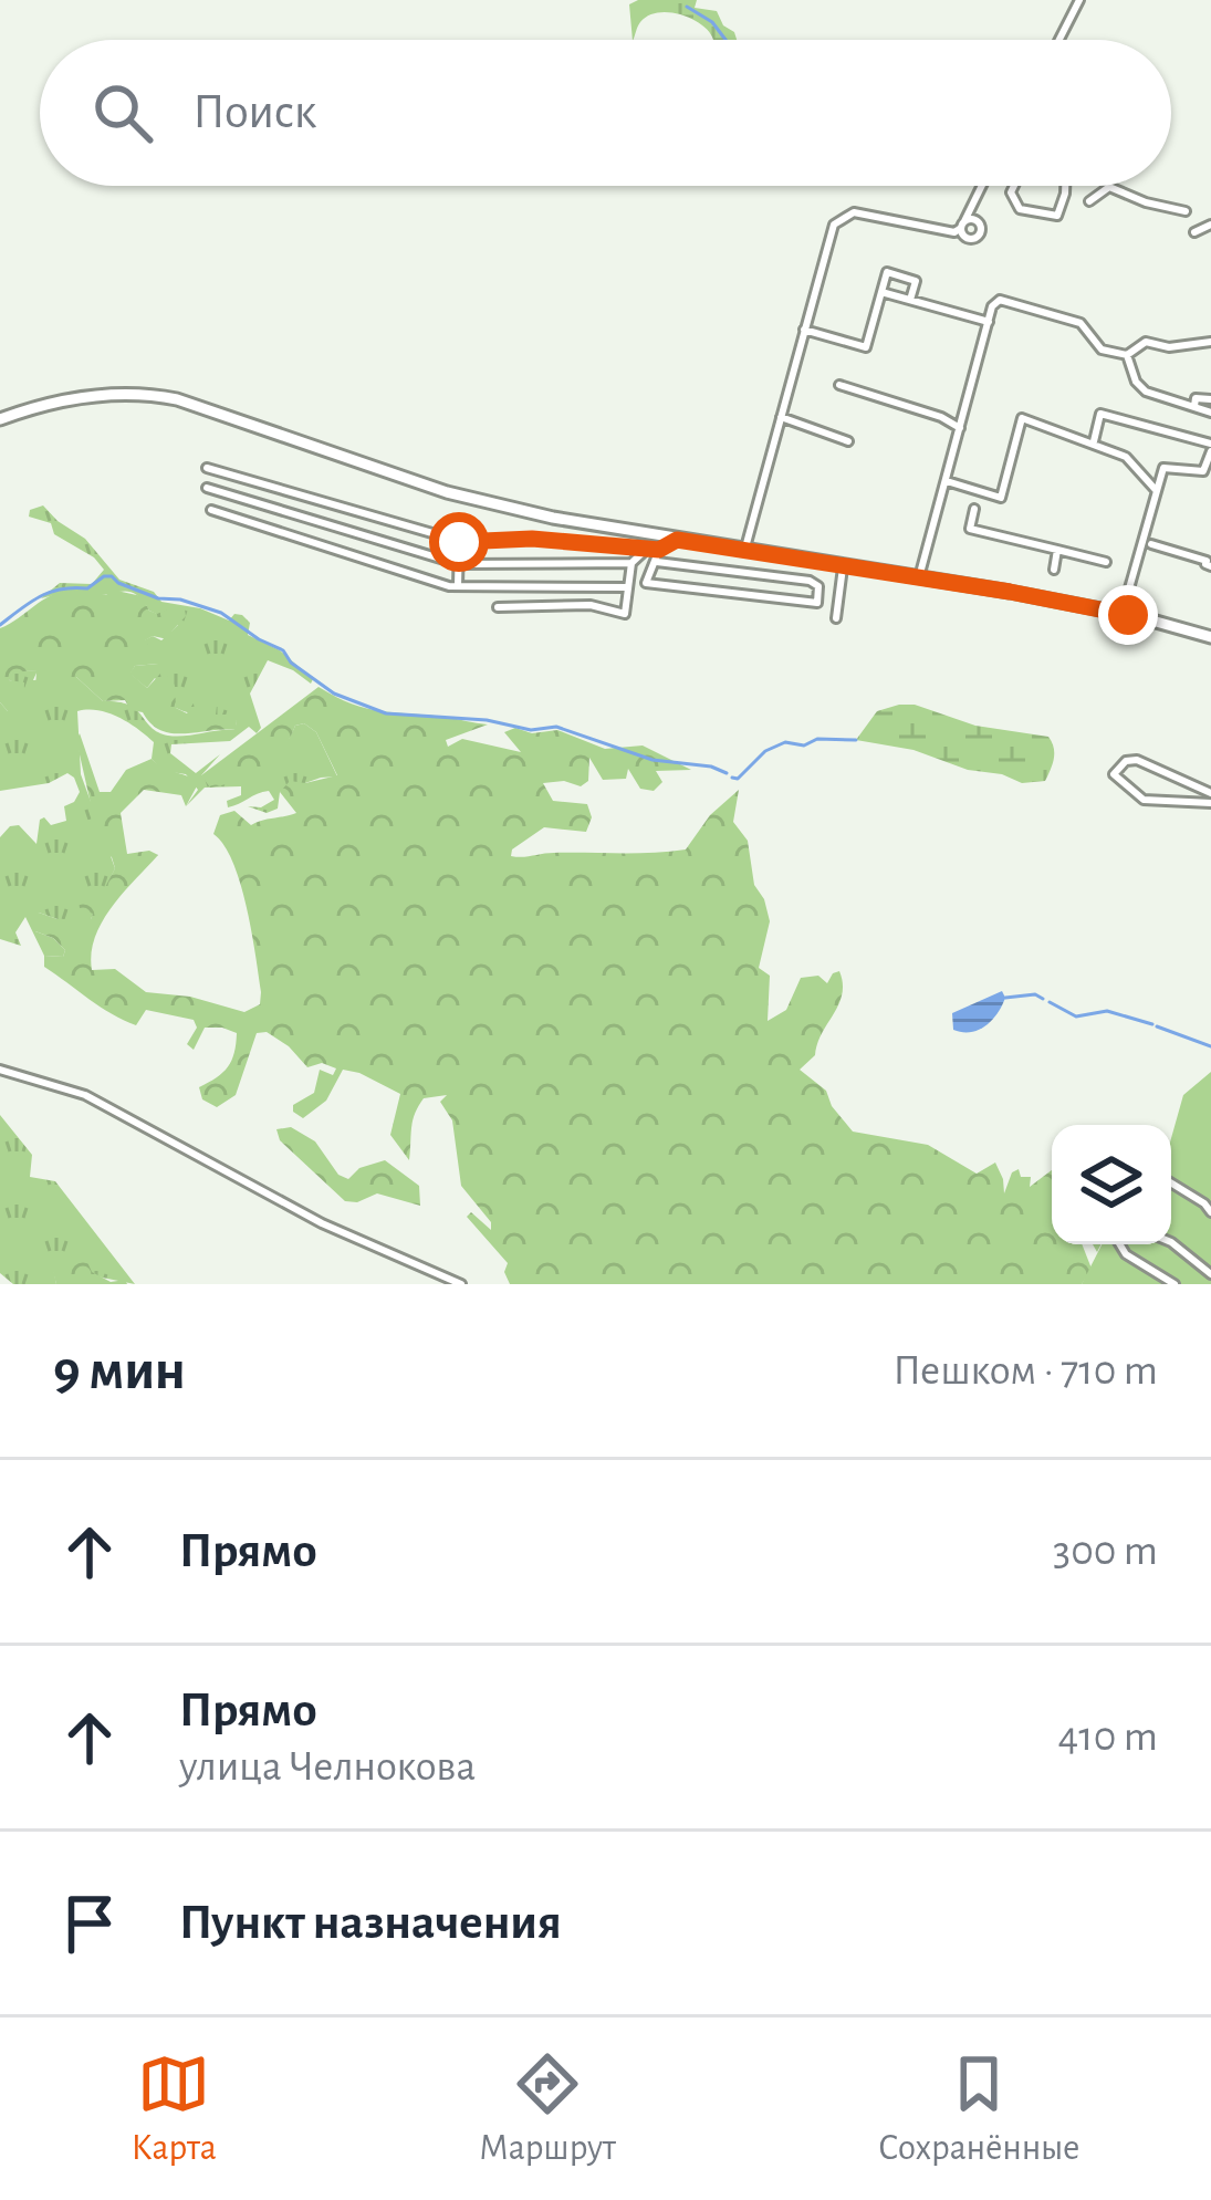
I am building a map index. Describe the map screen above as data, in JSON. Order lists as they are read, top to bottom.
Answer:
{
  "page": {
    "search": "Поиск",
    "heading": ["9 мин", "Пешком · 710 m"],
    "list": [
      ["Прямо", "300 m"],
      ["Прямо", "улица Челнокова", "410 m"],
      "Пункт назначения"
    ],
    "nav": ["Карта", "Маршрут", "Сохранённые"]
  }
}
